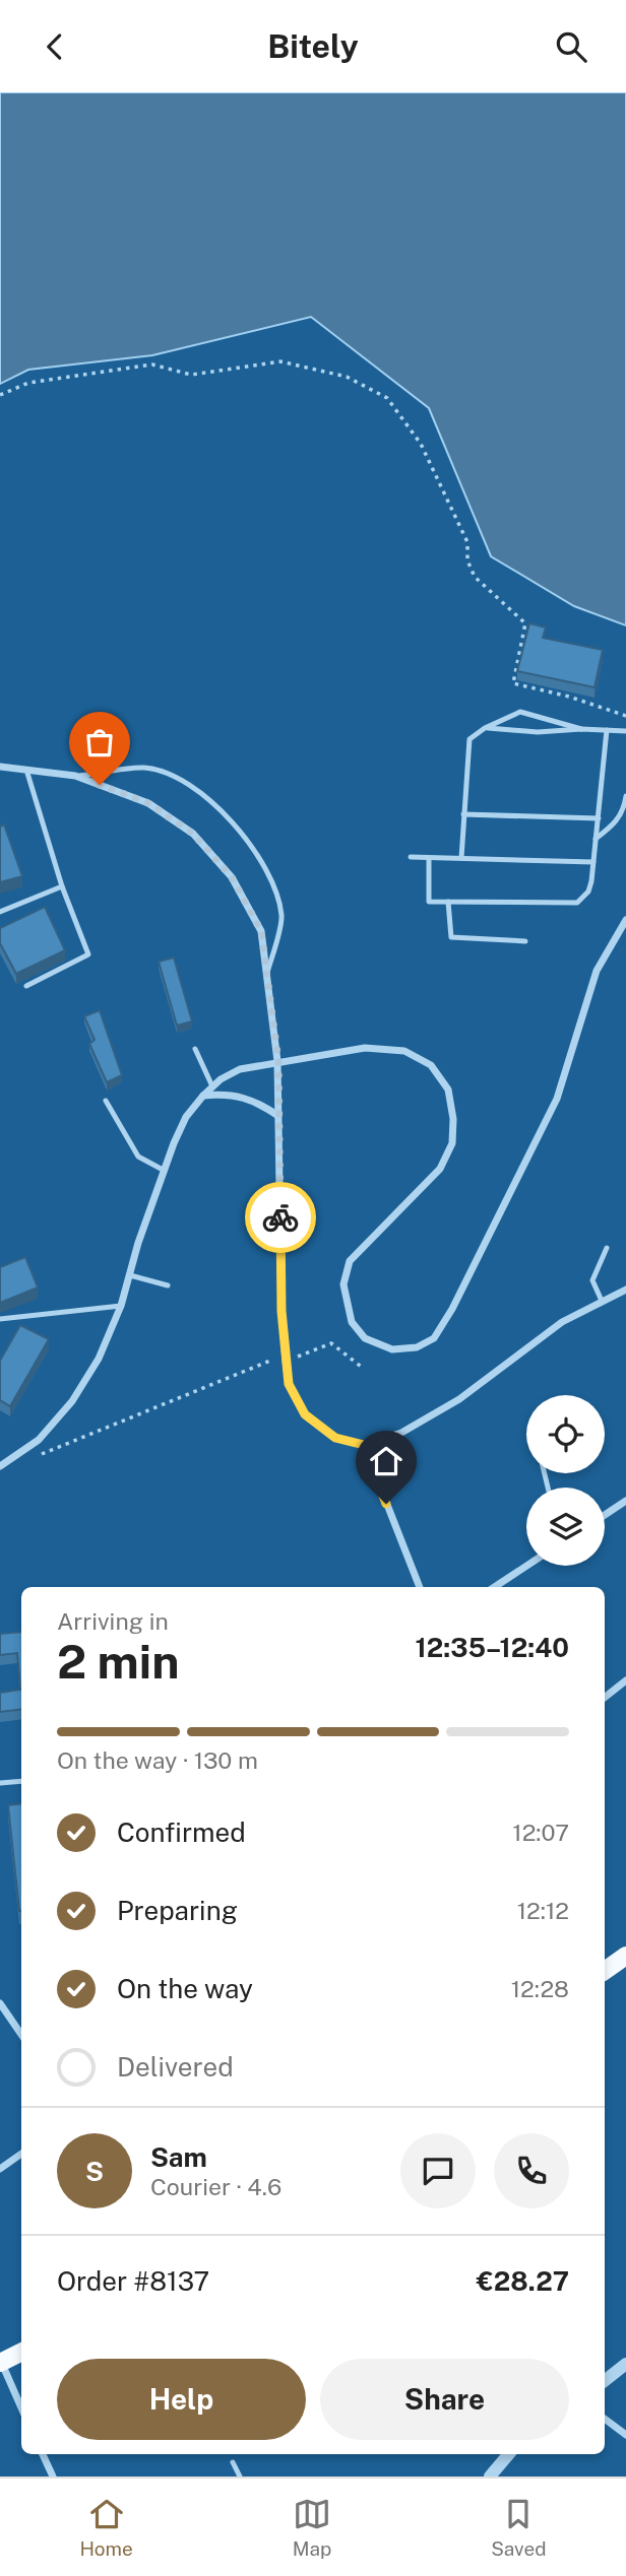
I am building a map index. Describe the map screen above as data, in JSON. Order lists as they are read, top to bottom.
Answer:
{
  "page": {
    "header": "Bitely",
    "heading": ["2 min", "Arriving in", "12:35–12:40"],
    "panel": [
      "Sam",
      "Courier · 4.6",
      "Order #8137",
      "€28.27"
    ],
    "bar": "On the way · 130 m",
    "list": [
      ["Confirmed", "12:07"],
      ["Preparing", "12:12"],
      ["On the way", "12:28"],
      "Delivered"
    ],
    "round": "S",
    "buttons": ["Help", "Share"],
    "tabs": ["Home", "Map", "Saved"]
  }
}
